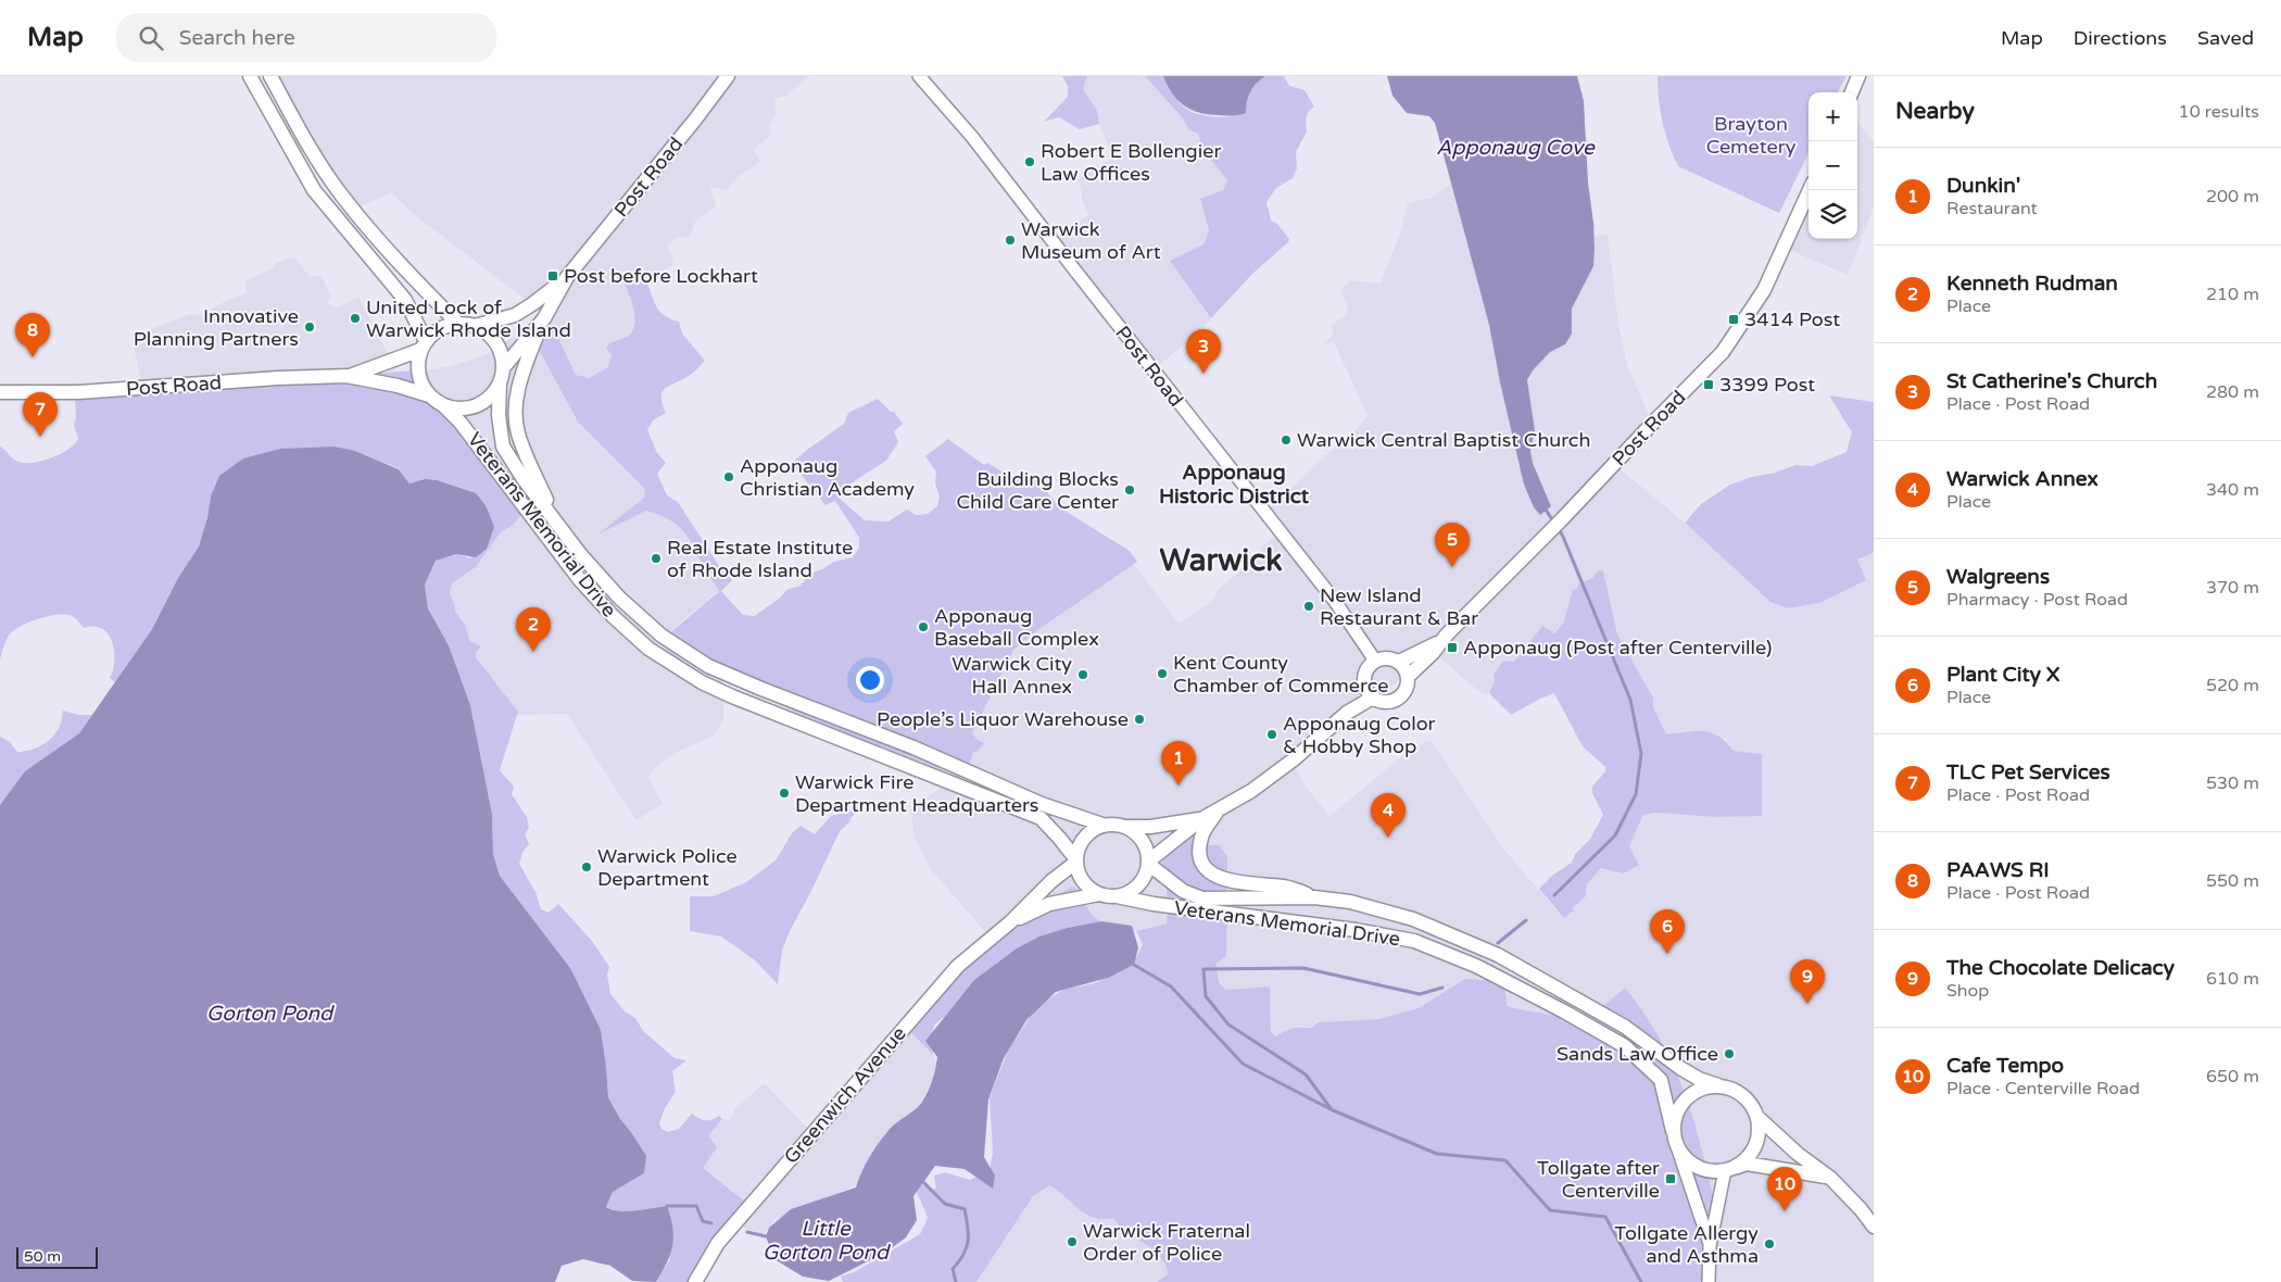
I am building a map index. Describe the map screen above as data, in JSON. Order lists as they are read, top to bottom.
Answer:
{
  "streets": {
    "main road": ["Post Road", "Veterans Memorial Drive", "Greenwich Avenue"]
  },
  "crossings": [
    ["Post Road", "Veterans Memorial Drive"],
    ["Veterans Memorial Drive", "Greenwich Avenue"]
  ],
  "districts": ["Apponaug Historic District", "Warwick"],
  "water": ["Apponaug Cove", "Gorton Pond", "Little Gorton Pond"],
  "parks": ["Brayton Cemetery"],
  "places": {
    "other": [
      "Robert E Bollengier Law Offices",
      "Warwick Museum of Art",
      "United Lock of Warwick Rhode Island",
      "Innovative Planning Partners",
      "Warwick Central Baptist Church",
      "Apponaug Christian Academy",
      "Building Blocks Child Care Center",
      "Real Estate Institute of Rhode Island",
      "New Island Restaurant & Bar",
      "Apponaug Baseball Complex",
      "Kent County Chamber of Commerce",
      "Warwick City Hall Annex",
      "People’s Liquor Warehouse",
      "Apponaug Color & Hobby Shop",
      "Warwick Fire Department Headquarters",
      "Warwick Police Department",
      "Sands Law Office",
      "Warwick Fraternal Order of Police",
      "Tollgate Allergy and Asthma"
    ],
    "transit": [
      "Post before Lockhart",
      "3414 Post",
      "3399 Post",
      "Apponaug (Post after Centerville)",
      "Tollgate after Centerville"
    ]
  },
  "scale_bar": "50 m",
  "page": {
    "header": "Map",
    "search": "Search here",
    "nav": ["Map", "Directions", "Saved"],
    "heading": ["Nearby", "10 results"],
    "map_buttons": ["+", "−"],
    "list": [
      {
        "mark": "1",
        "name": "Dunkin'",
        "note": "Restaurant",
        "value": "200 m"
      },
      {
        "mark": "2",
        "name": "Kenneth Rudman",
        "note": "Place",
        "value": "210 m"
      },
      {
        "mark": "3",
        "name": "St Catherine's Church",
        "note": "Place · Post Road",
        "value": "280 m"
      },
      {
        "mark": "4",
        "name": "Warwick Annex",
        "note": "Place",
        "value": "340 m"
      },
      {
        "mark": "5",
        "name": "Walgreens",
        "note": "Pharmacy · Post Road",
        "value": "370 m"
      },
      {
        "mark": "6",
        "name": "Plant City X",
        "note": "Place",
        "value": "520 m"
      },
      {
        "mark": "7",
        "name": "TLC Pet Services",
        "note": "Place · Post Road",
        "value": "530 m"
      },
      {
        "mark": "8",
        "name": "PAAWS RI",
        "note": "Place · Post Road",
        "value": "550 m"
      },
      {
        "mark": "9",
        "name": "The Chocolate Delicacy",
        "note": "Shop",
        "value": "610 m"
      },
      {
        "mark": "10",
        "name": "Cafe Tempo",
        "note": "Place · Centerville Road",
        "value": "650 m"
      }
    ],
    "pins": [
      "8",
      "3",
      "7",
      "5",
      "2",
      "1",
      "4",
      "6",
      "9",
      "10"
    ],
    "scale": "50 m"
  }
}
